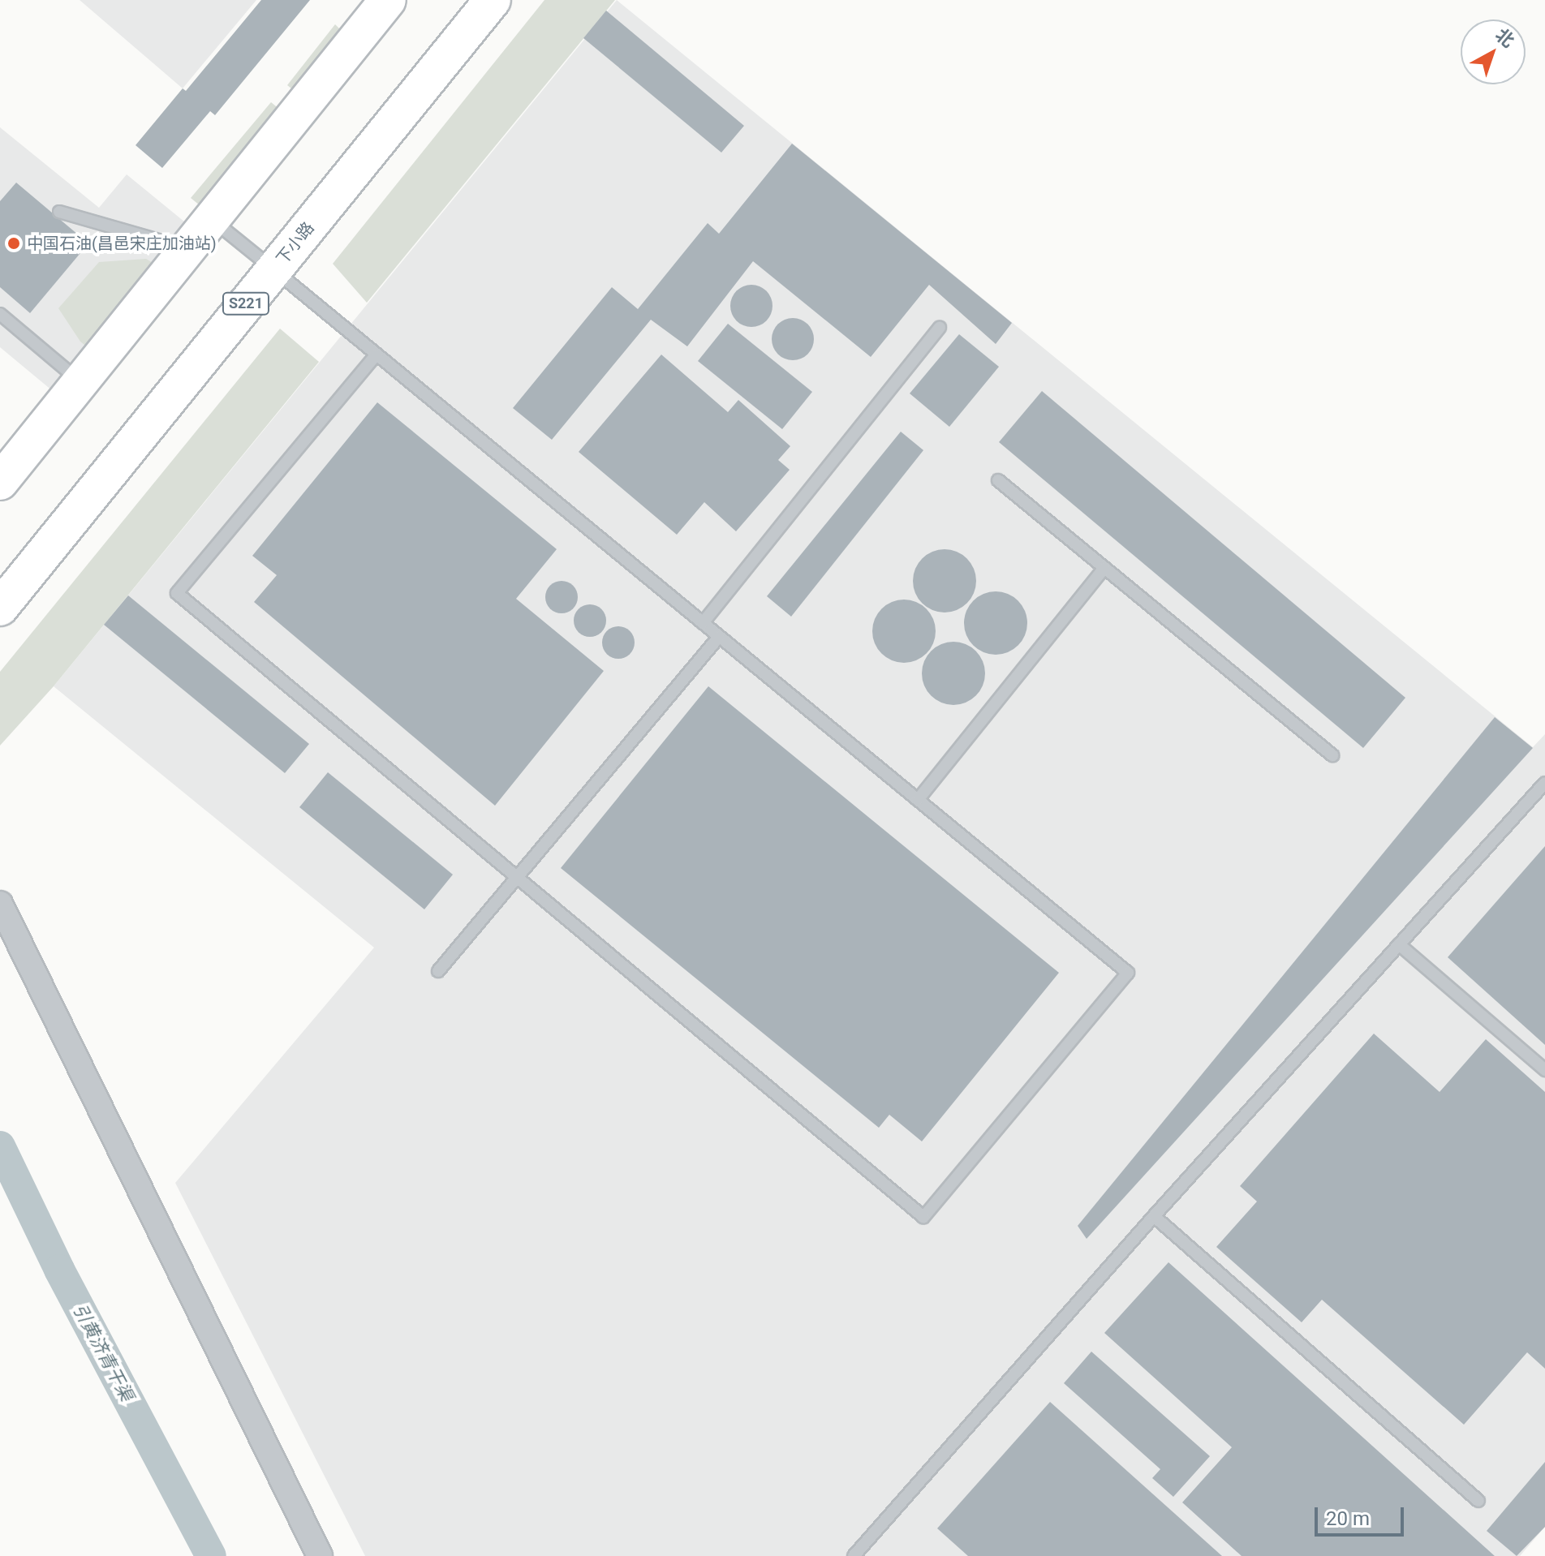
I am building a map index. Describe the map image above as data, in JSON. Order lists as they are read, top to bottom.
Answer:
{
  "streets": {
    "main road": ["下小路", "S221"]
  },
  "water": ["引黄济青干渠"],
  "places": ["中国石油(昌邑宋庄加油站)"],
  "scale_bar": "20 m",
  "north": "top right"
}
